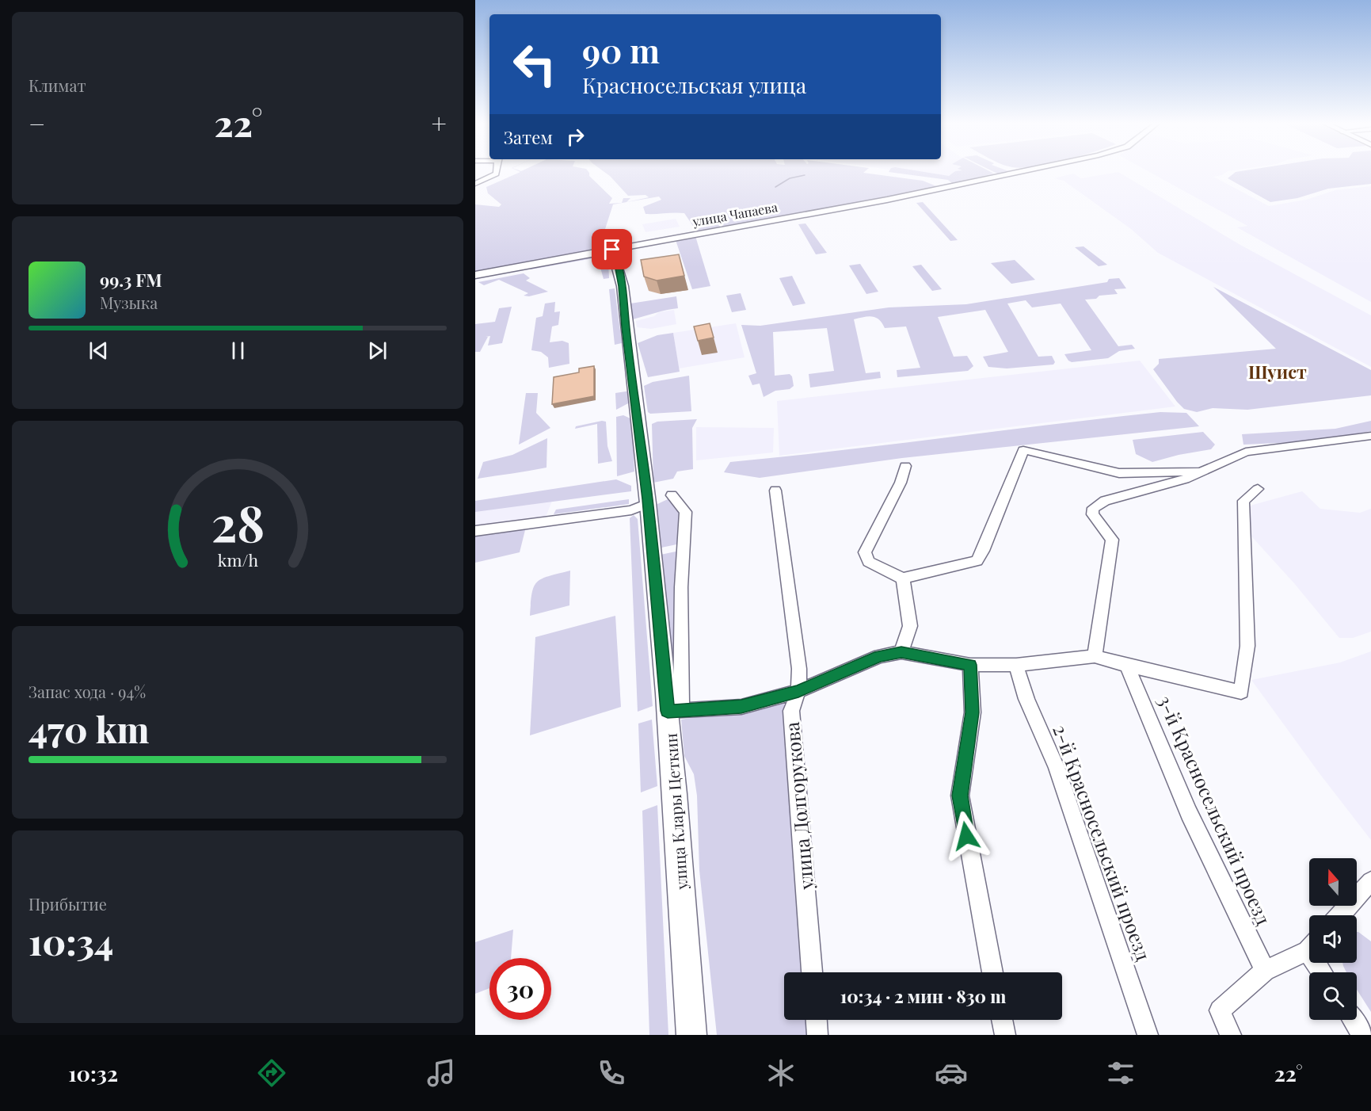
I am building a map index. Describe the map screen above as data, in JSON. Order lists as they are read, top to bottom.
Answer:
{
  "streets": {
    "main road": ["улица Клары Цеткин"],
    "street": [
      "улица Чапаева",
      "улица Долгорукова",
      "3-й Красносельский проезд",
      "2-й Красносельский проезд"
    ]
  },
  "crossings": [
    ["улица Чапаева", "улица Клары Цеткин"]
  ],
  "districts": ["Шуист"],
  "north": "top",
  "page": {
    "tile": [
      "Климат",
      ["Запас хода · 94%", "470 km"],
      ["Прибытие", "10:34"]
    ],
    "turn": ["90 m", "Красносельская улица"],
    "heat": ["−", "22°", "+"],
    "then": "Затем",
    "song": ["99.3 FM", "Музыка"],
    "limit": "30",
    "trip": "10:34 · 2 мин · 830 m",
    "tabs": ["10:32", "22°"],
    "gauge": ["28", "km/h"]
  }
}
